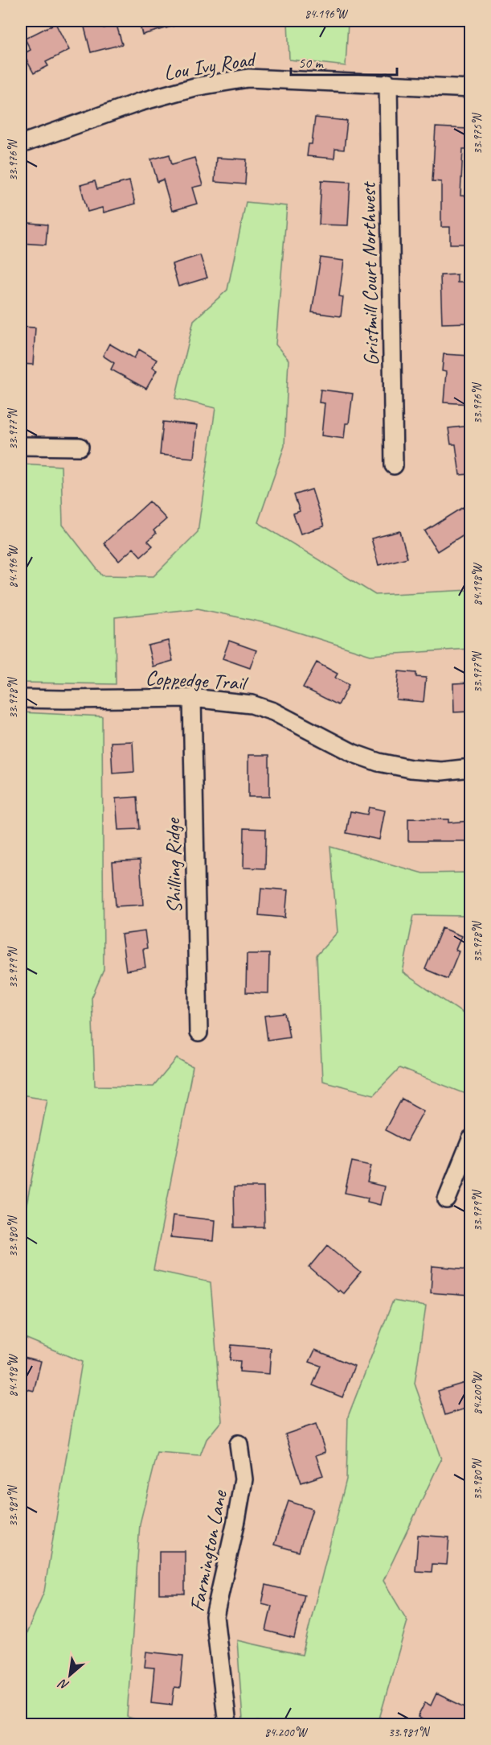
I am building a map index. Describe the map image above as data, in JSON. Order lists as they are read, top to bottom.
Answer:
{
  "streets": {
    "street": [
      "Lou Ivy Road",
      "Gristmill Court Northwest",
      "Coppedge Trail",
      "Shilling Ridge",
      "Farmington Lane"
    ]
  },
  "crossings": [
    ["Lou Ivy Road", "Gristmill Court Northwest"],
    ["Coppedge Trail", "Shilling Ridge"]
  ],
  "scale_bar": "50 m",
  "north": "bottom left",
  "coordinates": [
    "84.196°W",
    "33.975°N",
    "33.976°N",
    "33.977°N",
    "84.198°W",
    "33.978°N",
    "33.979°N",
    "33.980°N",
    "84.200°W",
    "33.981°N"
  ]
}
